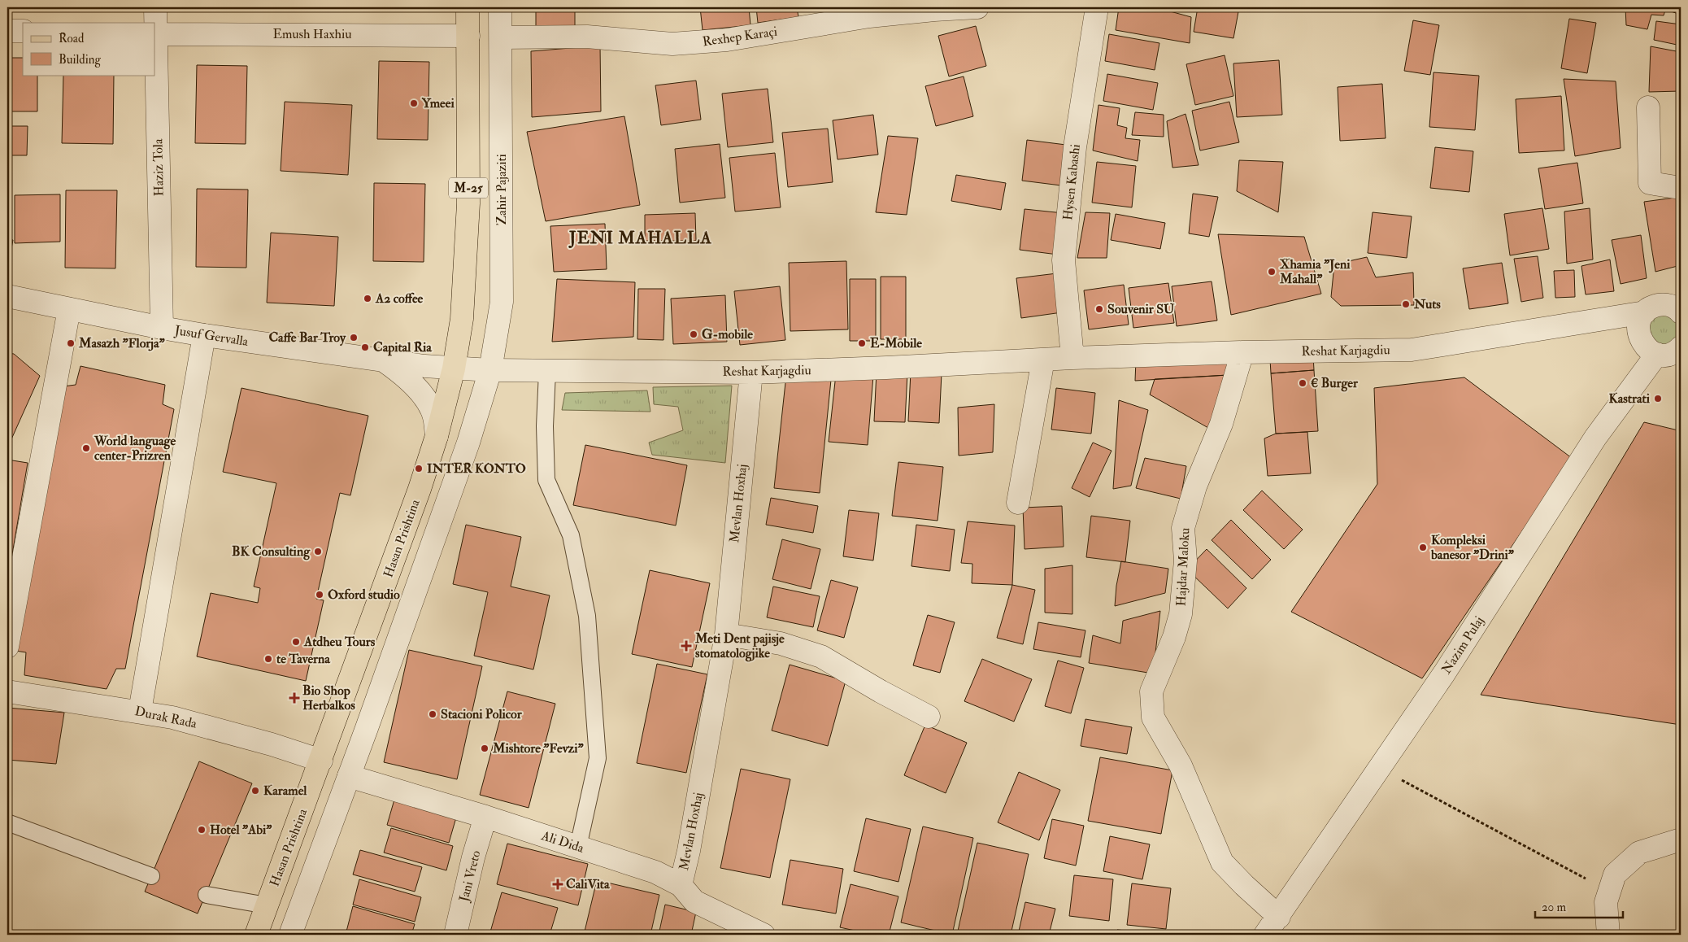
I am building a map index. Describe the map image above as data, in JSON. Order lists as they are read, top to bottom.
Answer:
{
  "streets": {
    "main road": ["M-25", "Hasan Prishtina"],
    "street": [
      "Emush Haxhiu",
      "Rexhep Karaçi",
      "Haziz Tola",
      "Hysen Kabashi",
      "Zahir Pajaziti",
      "Jusuf Gervalla",
      "Reshat Karjagdiu",
      "Mevlan Hoxhaj",
      "Hajdar Maloku",
      "Nazim Pulaj",
      "Durak Rada",
      "Ali Dida",
      "Jani Vreto"
    ]
  },
  "crossings": [
    ["Emush Haxhiu", "Haziz Tola"],
    ["Emush Haxhiu", "M-25"],
    ["Rexhep Karaçi", "Zahir Pajaziti"],
    ["Haziz Tola", "Jusuf Gervalla"],
    ["Hysen Kabashi", "Reshat Karjagdiu"],
    ["M-25", "Jusuf Gervalla"],
    ["M-25", "Hasan Prishtina"],
    ["Zahir Pajaziti", "Jusuf Gervalla"],
    ["Zahir Pajaziti", "Reshat Karjagdiu"],
    ["Jusuf Gervalla", "Reshat Karjagdiu"],
    ["Jusuf Gervalla", "Hasan Prishtina"],
    ["Reshat Karjagdiu", "Mevlan Hoxhaj"],
    ["Reshat Karjagdiu", "Hajdar Maloku"],
    ["Mevlan Hoxhaj", "Ali Dida"],
    ["Hasan Prishtina", "Durak Rada"],
    ["Hajdar Maloku", "Nazim Pulaj"],
    ["Ali Dida", "Jani Vreto"]
  ],
  "districts": ["JENI MAHALLA"],
  "places": {
    "other": [
      "Ymeei",
      "Xhamia \"Jeni Mahall\"",
      "A2 coffee",
      "Nuts",
      "Souvenir SU",
      "G-mobile",
      "Caffe Bar Troy",
      "Masazh \"Florja\"",
      "E-Mobile",
      "Capital Ria",
      "€ Burger",
      "Kastrati",
      "World language center-Prizren",
      "INTER KONTO",
      "Kompleksi banesor \"Drini\"",
      "BK Consulting",
      "Oxford studio",
      "Atdheu Tours",
      "te Taverna",
      "Stacioni Policor",
      "Mishtore \"Fevzi\"",
      "Karamel",
      "Hotel \"Abi\""
    ],
    "health": ["Meti Dent pajisje stomatologjike", "Bio Shop Herbalkos", "CaliVita"]
  },
  "legend": ["Road", "Building"],
  "scale_bar": "20 m"
}
